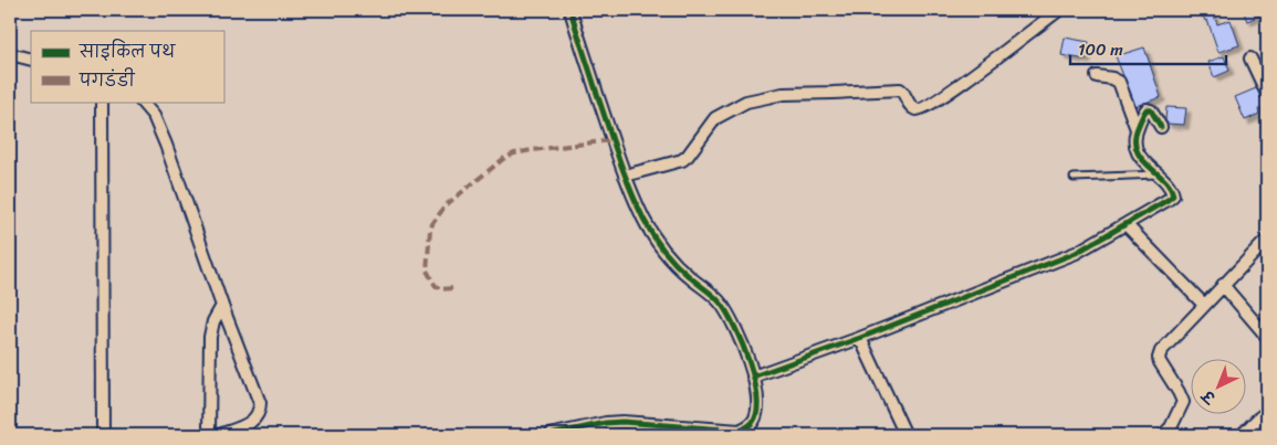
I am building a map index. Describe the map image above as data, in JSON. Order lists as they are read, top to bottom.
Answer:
{
  "legend": ["साइकिल पथ", "पगडंडी"],
  "scale_bar": "100 m",
  "north": "bottom left"
}
